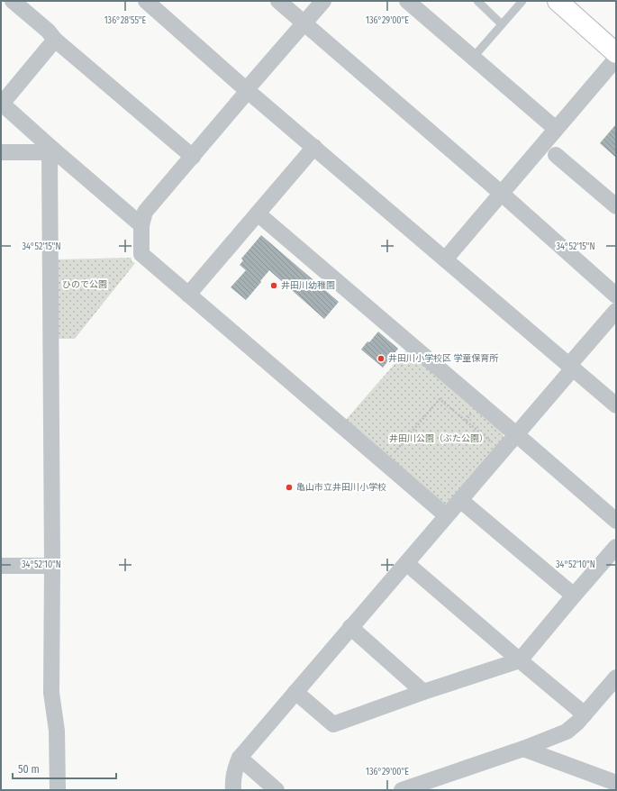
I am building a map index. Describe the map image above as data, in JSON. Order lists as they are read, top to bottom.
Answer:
{
  "parks": ["ひので公園", "井田川公園（ぶた公園）"],
  "places": ["井田川幼稚園", "井田川小学校区 学童保育所", "亀山市立井田川小学校"],
  "scale_bar": "50 m",
  "coordinates": [
    "136°28'55\"E",
    "136°29'00\"E",
    "34°52'15\"N",
    "34°52'10\"N"
  ]
}
